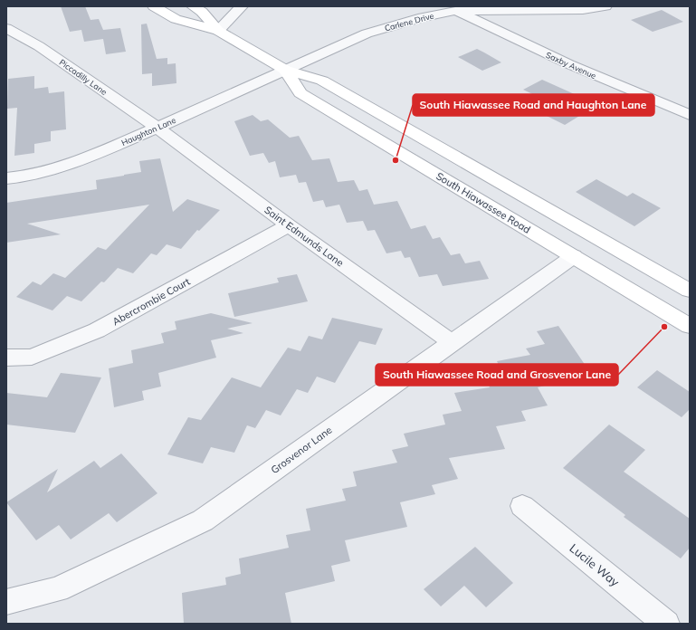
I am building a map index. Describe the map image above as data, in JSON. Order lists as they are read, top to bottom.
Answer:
{
  "streets": {
    "street": [
      "Carlene Drive",
      "Saxby Avenue",
      "Piccadilly Lane",
      "Haughton Lane",
      "South Hiawassee Road",
      "Saint Edmunds Lane",
      "Abercrombie Court",
      "Grosvenor Lane",
      "Lucile Way"
    ]
  },
  "crossings": [
    ["Carlene Drive", "Saxby Avenue"],
    ["Carlene Drive", "Haughton Lane"],
    ["Carlene Drive", "South Hiawassee Road"],
    ["Piccadilly Lane", "Haughton Lane"],
    ["Piccadilly Lane", "Saint Edmunds Lane"],
    ["Haughton Lane", "South Hiawassee Road"],
    ["Haughton Lane", "Saint Edmunds Lane"],
    ["South Hiawassee Road", "Grosvenor Lane"],
    ["Saint Edmunds Lane", "Abercrombie Court"],
    ["Saint Edmunds Lane", "Grosvenor Lane"]
  ],
  "places": ["South Hiawassee Road and Haughton Lane", "South Hiawassee Road and Grosvenor Lane"]
}
